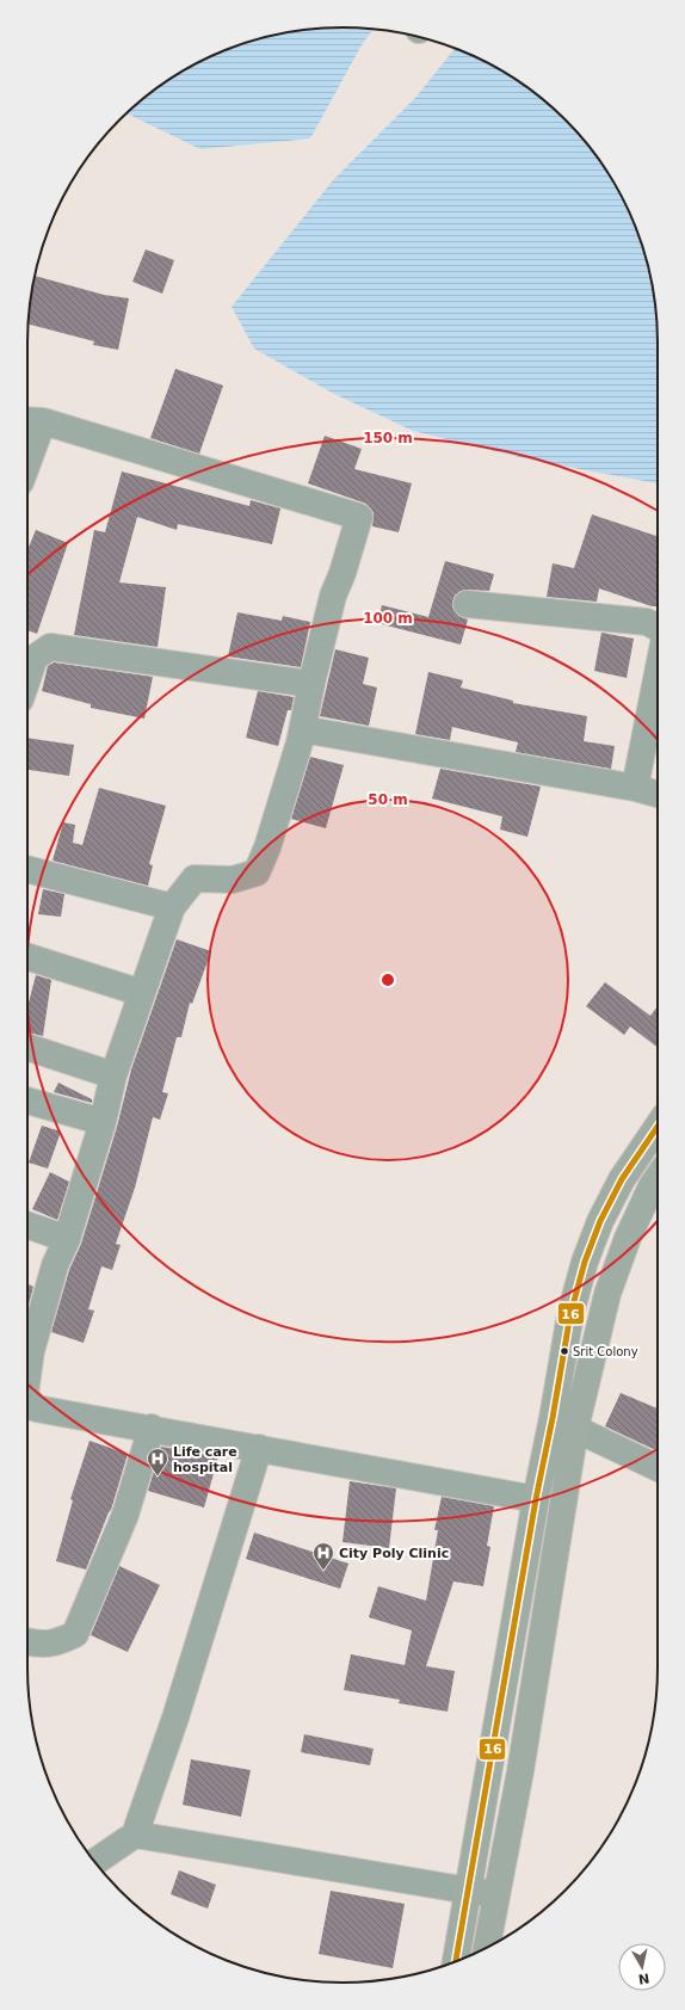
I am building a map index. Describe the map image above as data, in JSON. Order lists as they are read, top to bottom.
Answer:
{
  "places": {
    "other": ["Srit Colony"],
    "hospital": ["Life care hospital", "City Poly Clinic"]
  },
  "lines": ["transit line 16"],
  "north": "bottom",
  "rings": ["150 m", "100 m", "50 m"]
}
